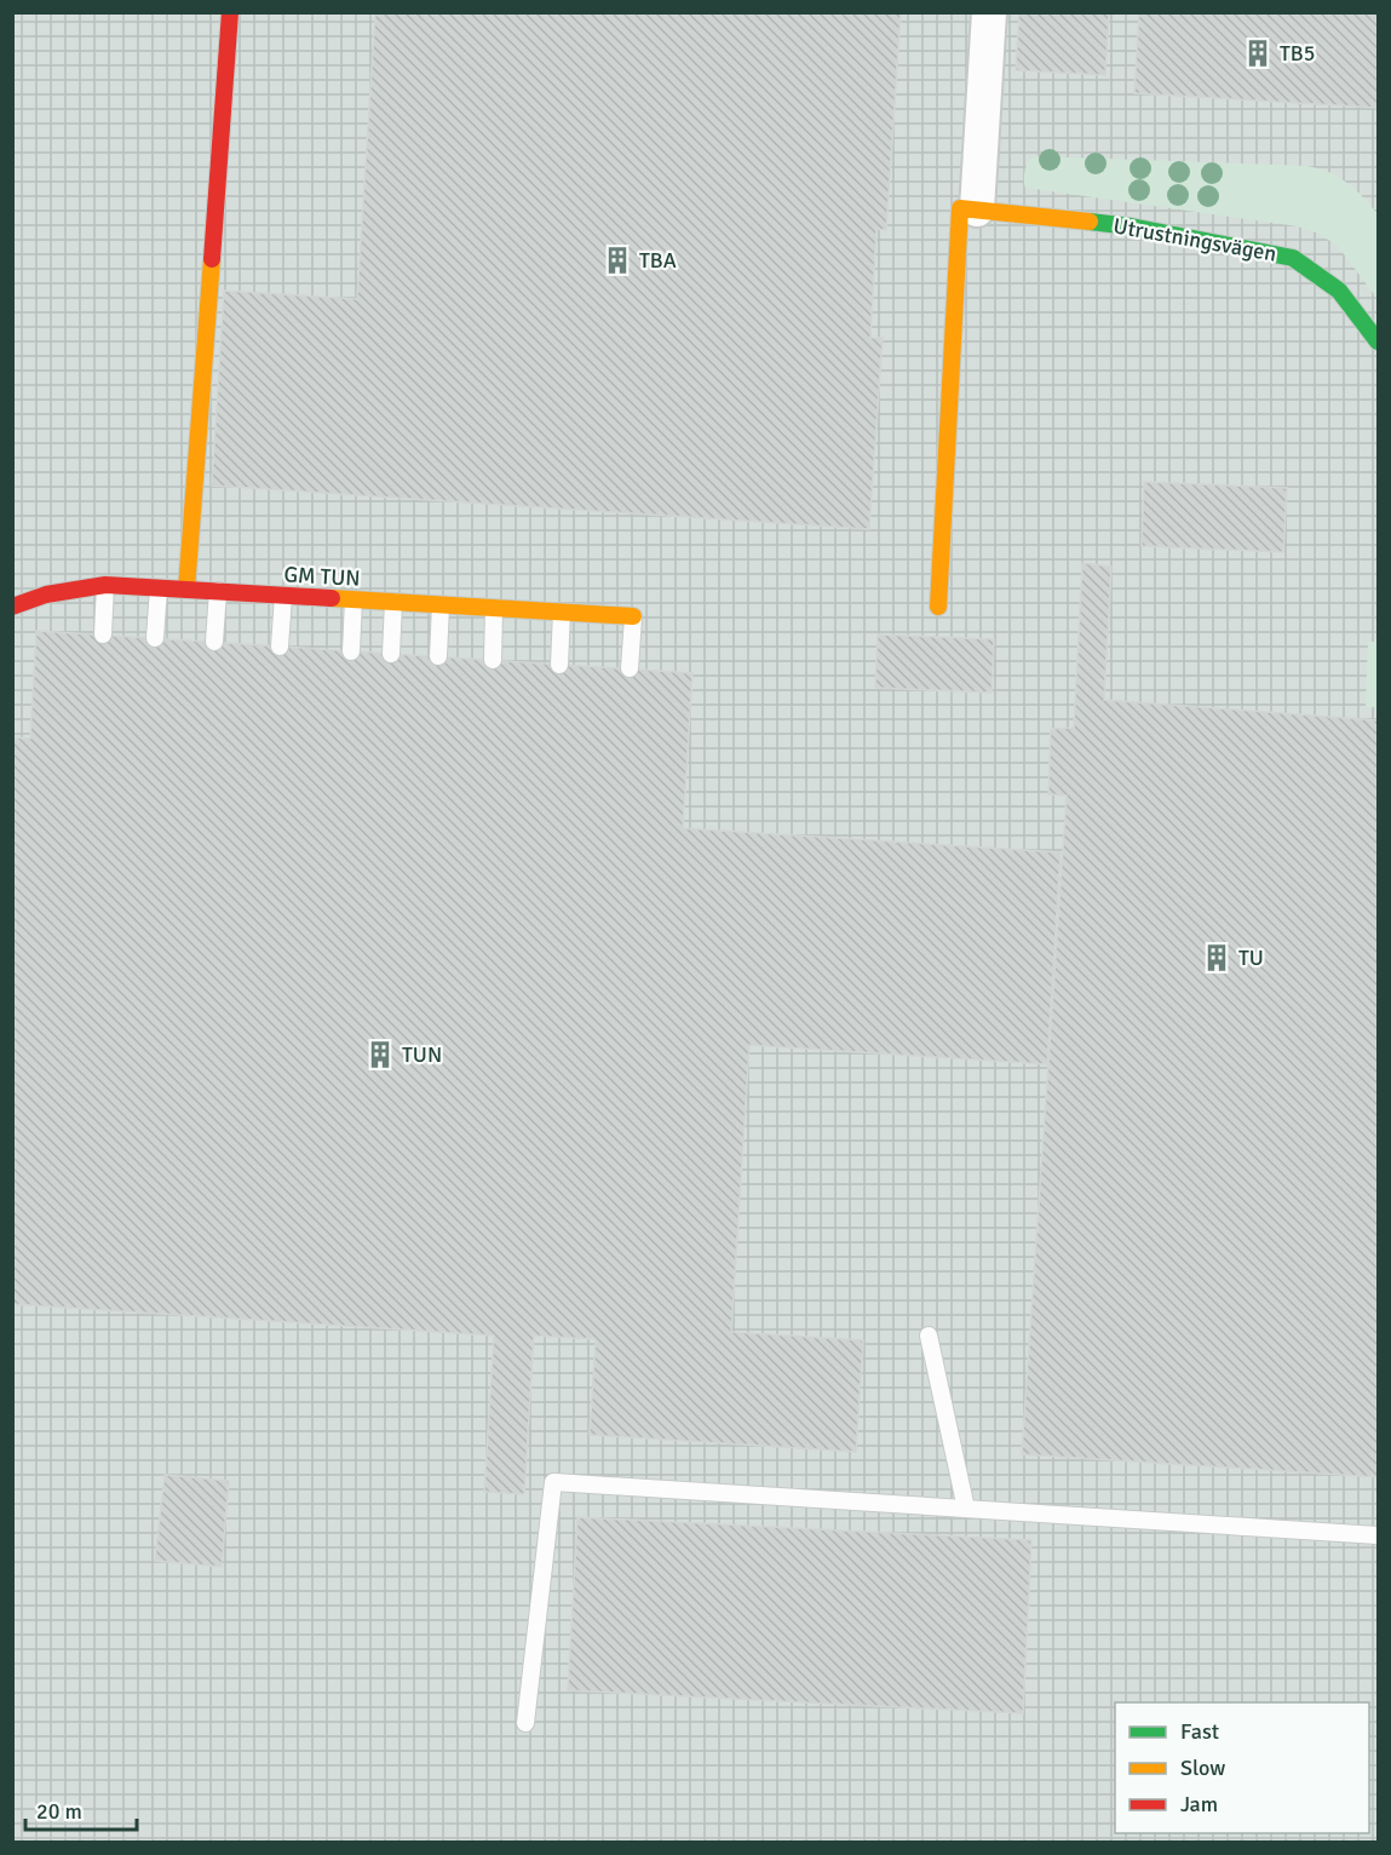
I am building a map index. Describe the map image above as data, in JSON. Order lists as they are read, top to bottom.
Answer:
{
  "streets": {
    "street": ["Utrustningsvägen", "GM TUN"]
  },
  "places": {
    "building": [
      "TB5",
      "TBA",
      "TU",
      "TUN"
    ]
  },
  "legend": ["Fast", "Slow", "Jam"],
  "scale_bar": "20 m"
}
